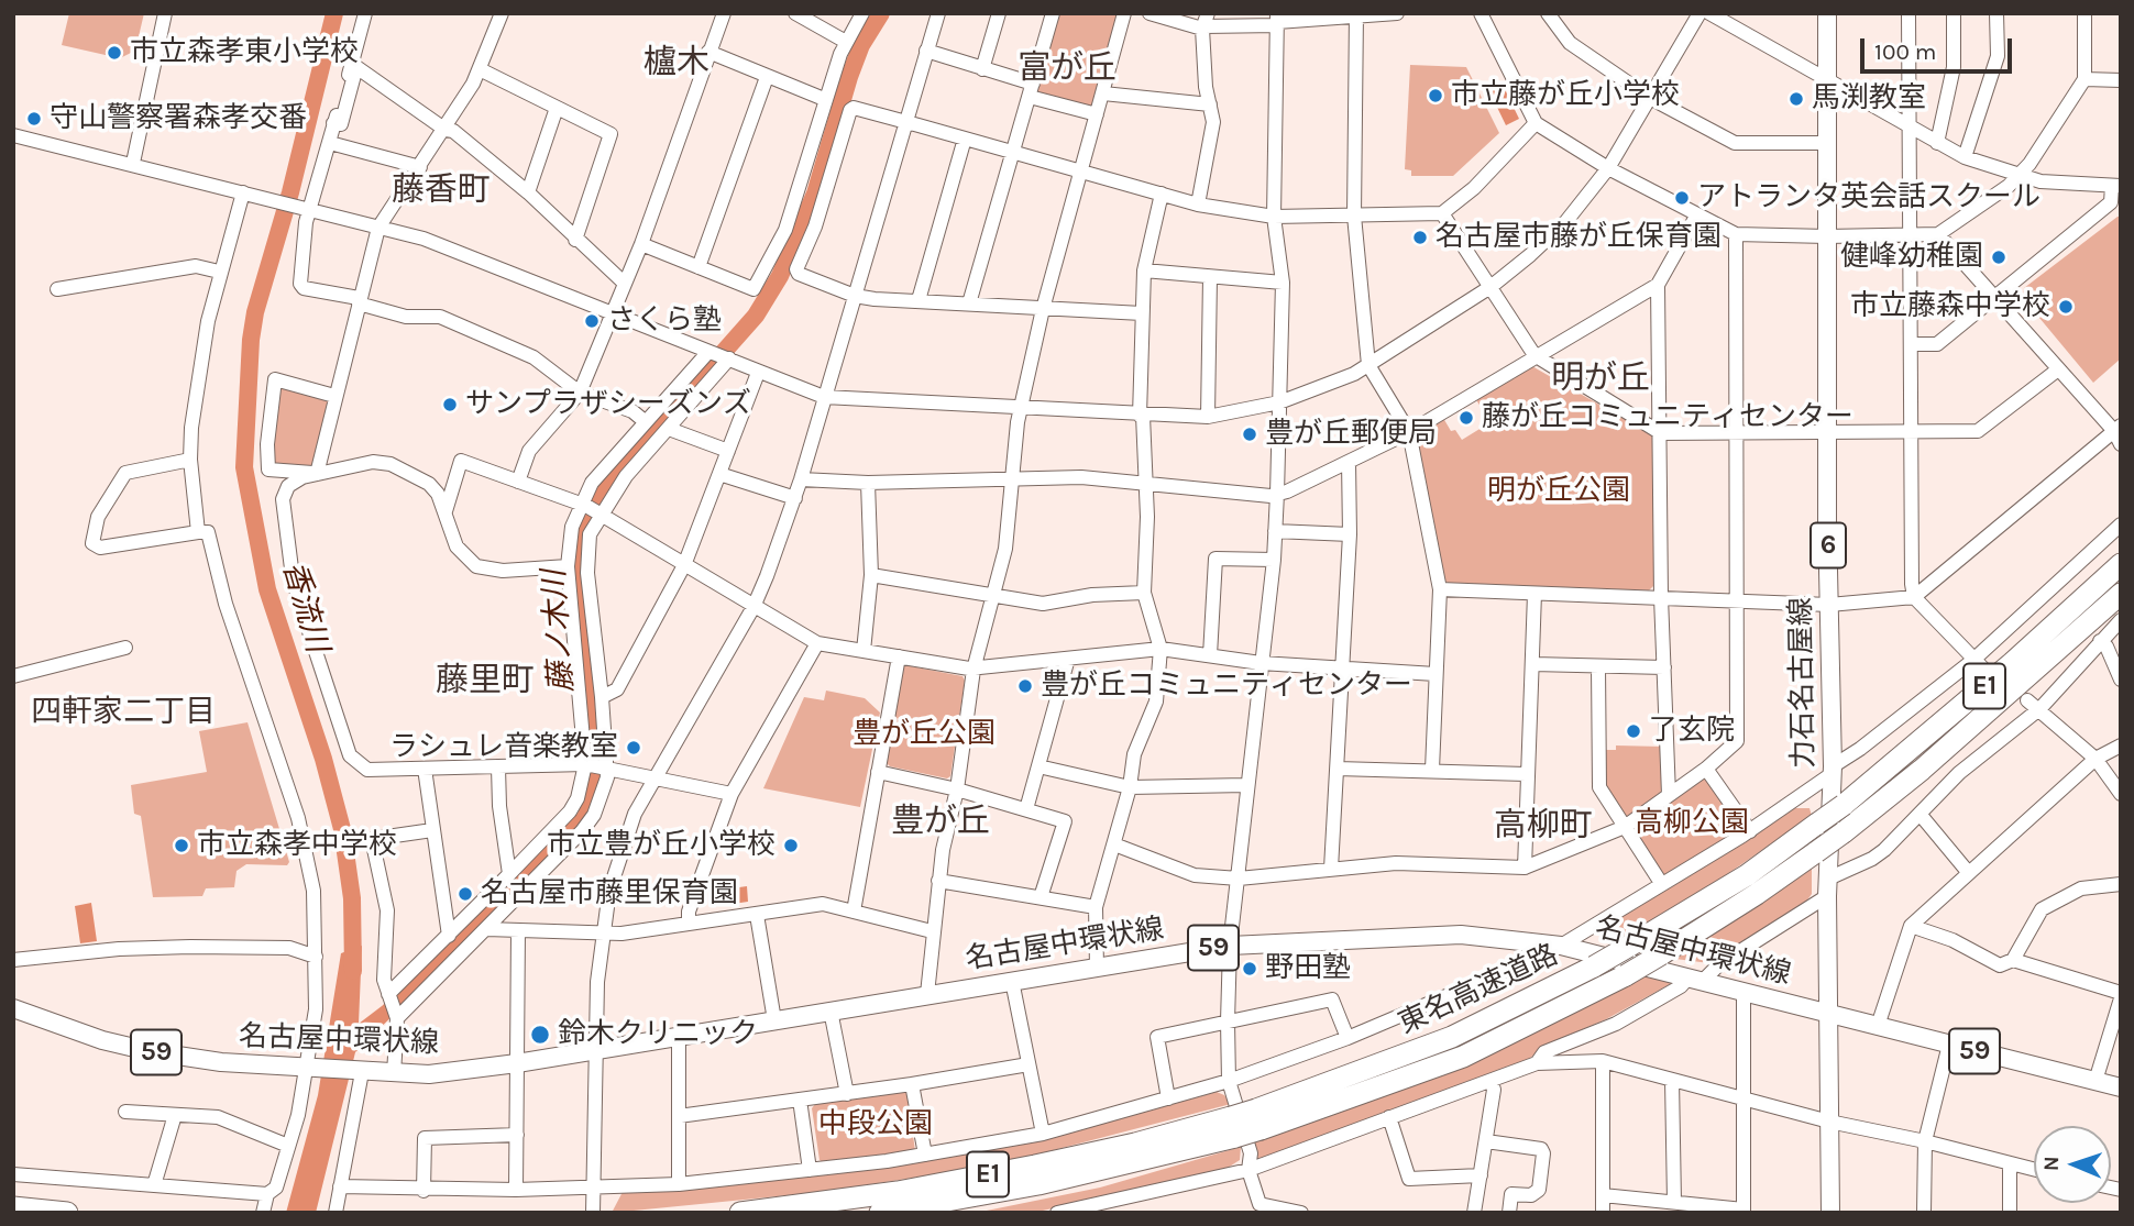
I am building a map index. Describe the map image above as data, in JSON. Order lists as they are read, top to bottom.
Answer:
{
  "streets": {
    "highway": ["E1", "東名高速道路"],
    "main road": [
      "6",
      "力石名古屋線",
      "名古屋中環状線",
      "59"
    ]
  },
  "crossings": [
    ["力石名古屋線", "名古屋中環状線"]
  ],
  "districts": [
    "櫨木",
    "富が丘",
    "藤香町",
    "明が丘",
    "藤里町",
    "四軒家二丁目",
    "豊が丘",
    "高柳町"
  ],
  "water": ["香流川", "藤ノ木川"],
  "parks": [
    "明が丘公園",
    "豊が丘公園",
    "高柳公園",
    "中段公園"
  ],
  "places": [
    "市立森孝東小学校",
    "市立藤が丘小学校",
    "馬渕教室",
    "守山警察署森孝交番",
    "アトランタ英会話スクール",
    "名古屋市藤が丘保育園",
    "健峰幼稚園",
    "市立藤森中学校",
    "さくら塾",
    "サンプラザシーズンズ",
    "藤が丘コミュニティセンター",
    "豊が丘郵便局",
    "豊が丘コミュニティセンター",
    "了玄院",
    "ラシュレ音楽教室",
    "市立森孝中学校",
    "市立豊が丘小学校",
    "名古屋市藤里保育園",
    "野田塾",
    "鈴木クリニック"
  ],
  "scale_bar": "100 m",
  "north": "left"
}
